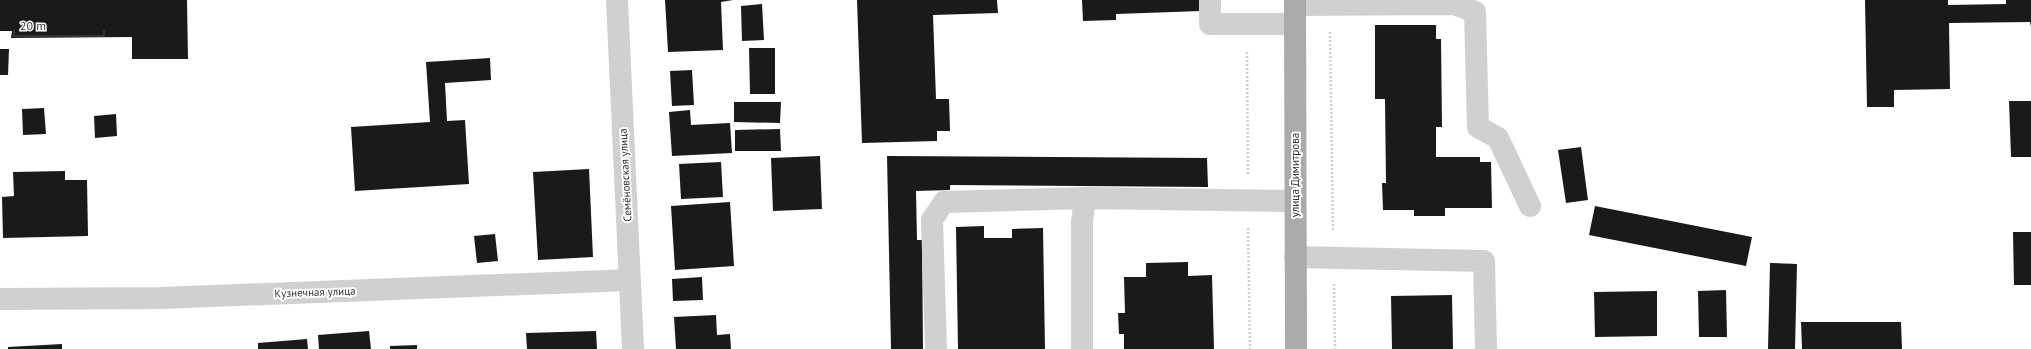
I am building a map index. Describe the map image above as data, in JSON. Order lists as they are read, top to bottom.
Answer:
{
  "streets": {
    "main road": ["улица Димитрова"],
    "street": ["Семёновская улица", "Кузнечная улица"]
  },
  "crossings": [
    ["Семёновская улица", "Кузнечная улица"]
  ],
  "scale_bar": "20 m"
}
